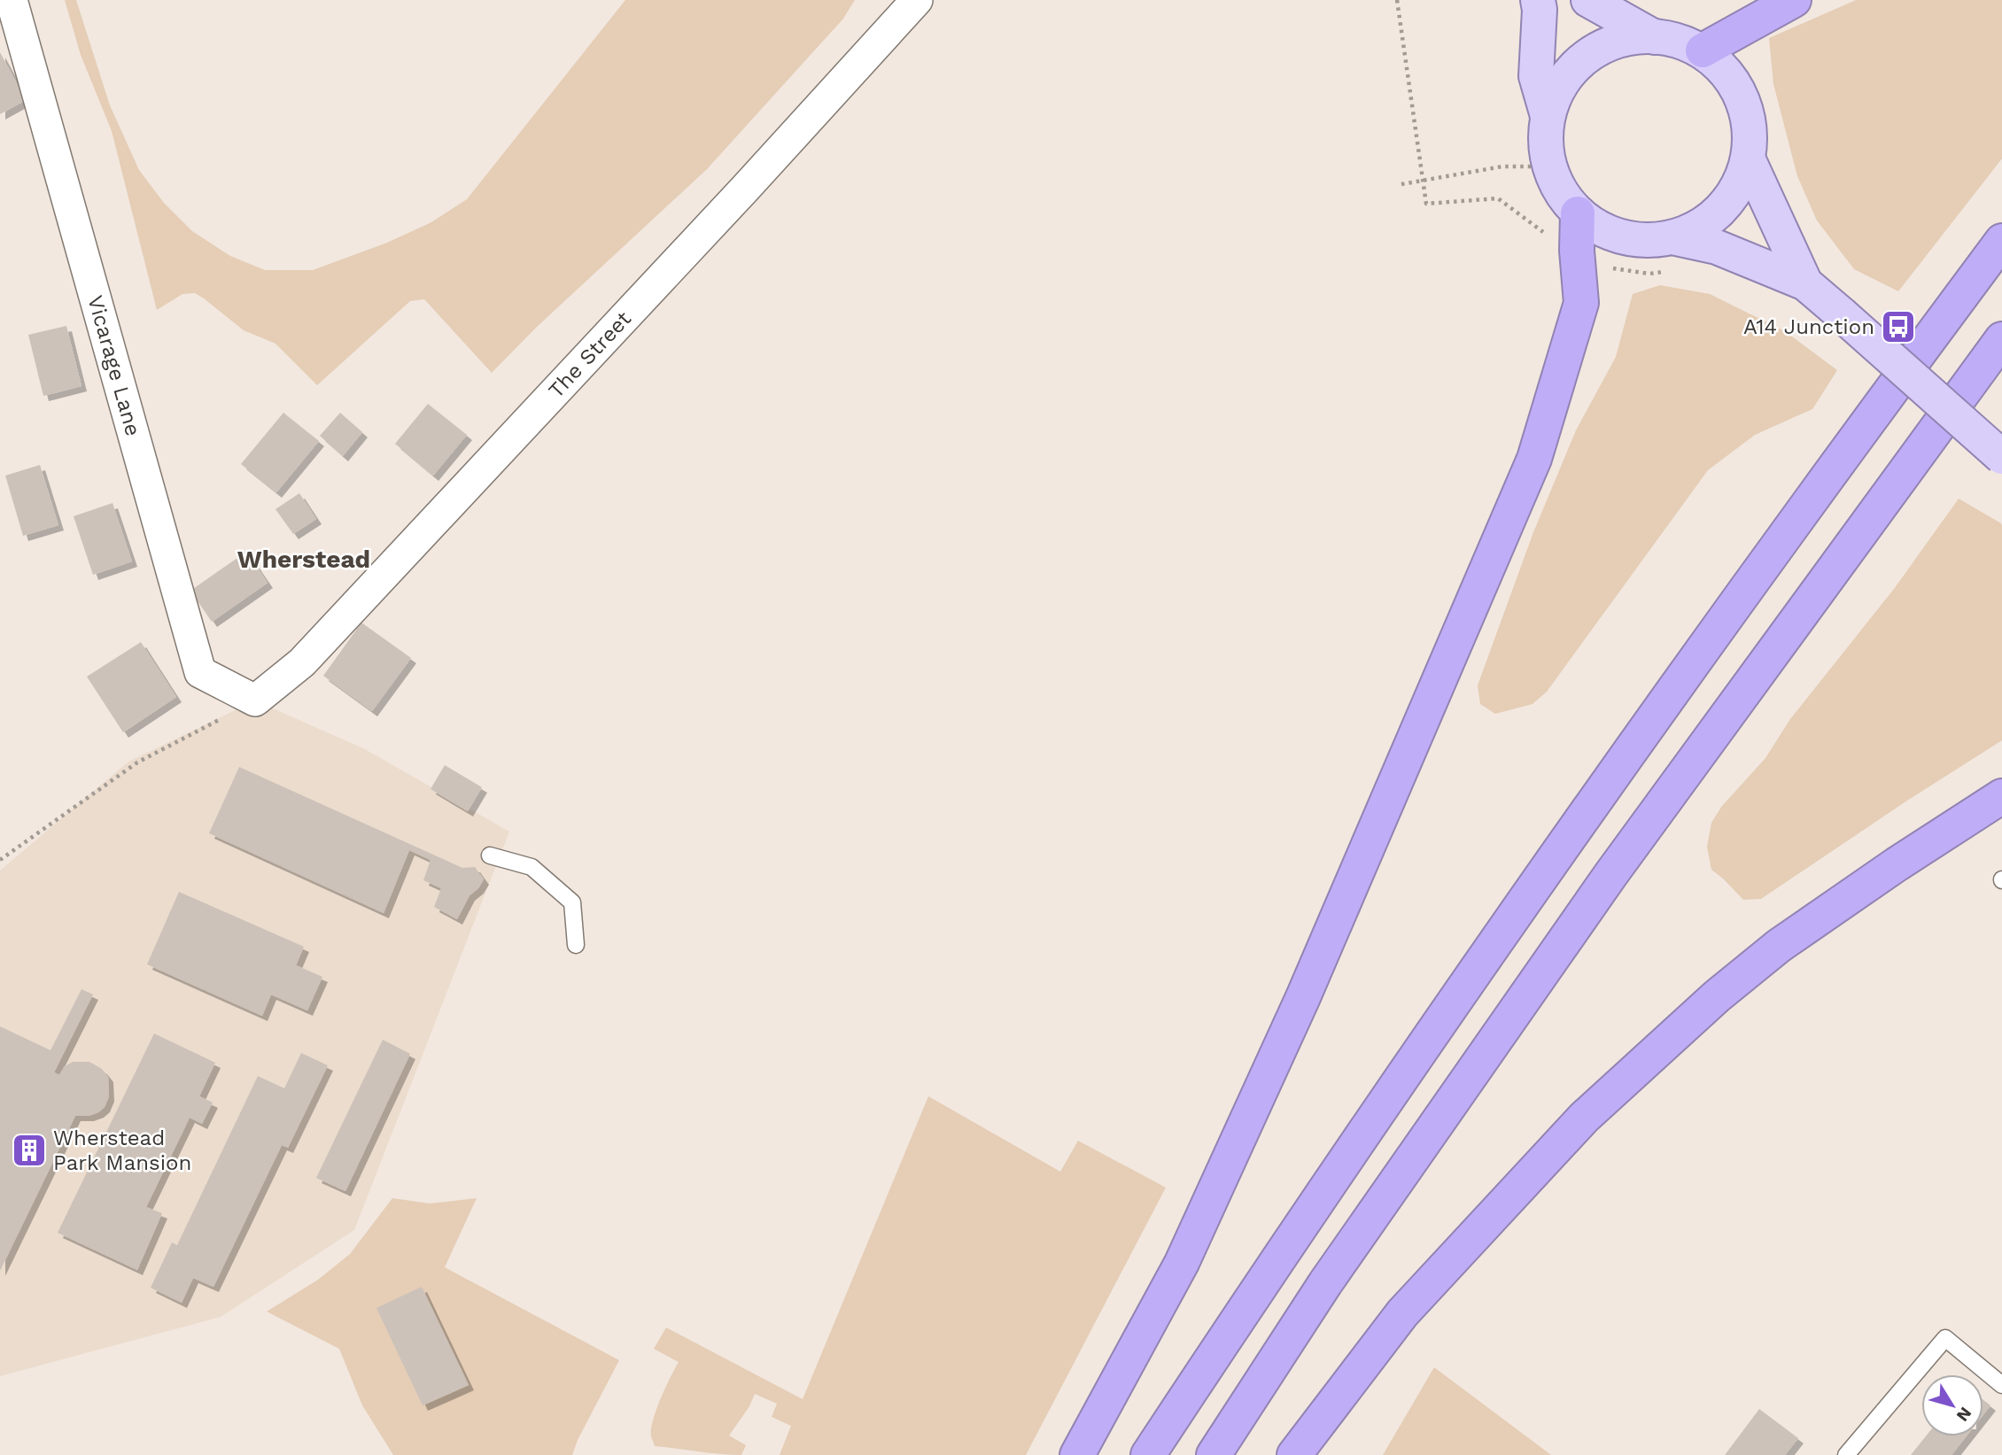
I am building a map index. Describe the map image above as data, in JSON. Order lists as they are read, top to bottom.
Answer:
{
  "streets": {
    "street": ["The Street", "Vicarage Lane"]
  },
  "crossings": [
    ["The Street", "Vicarage Lane"]
  ],
  "districts": ["Wherstead"],
  "places": {
    "bus stop": ["A14 Junction"],
    "building": ["Wherstead Park Mansion"]
  },
  "north": "bottom right"
}
